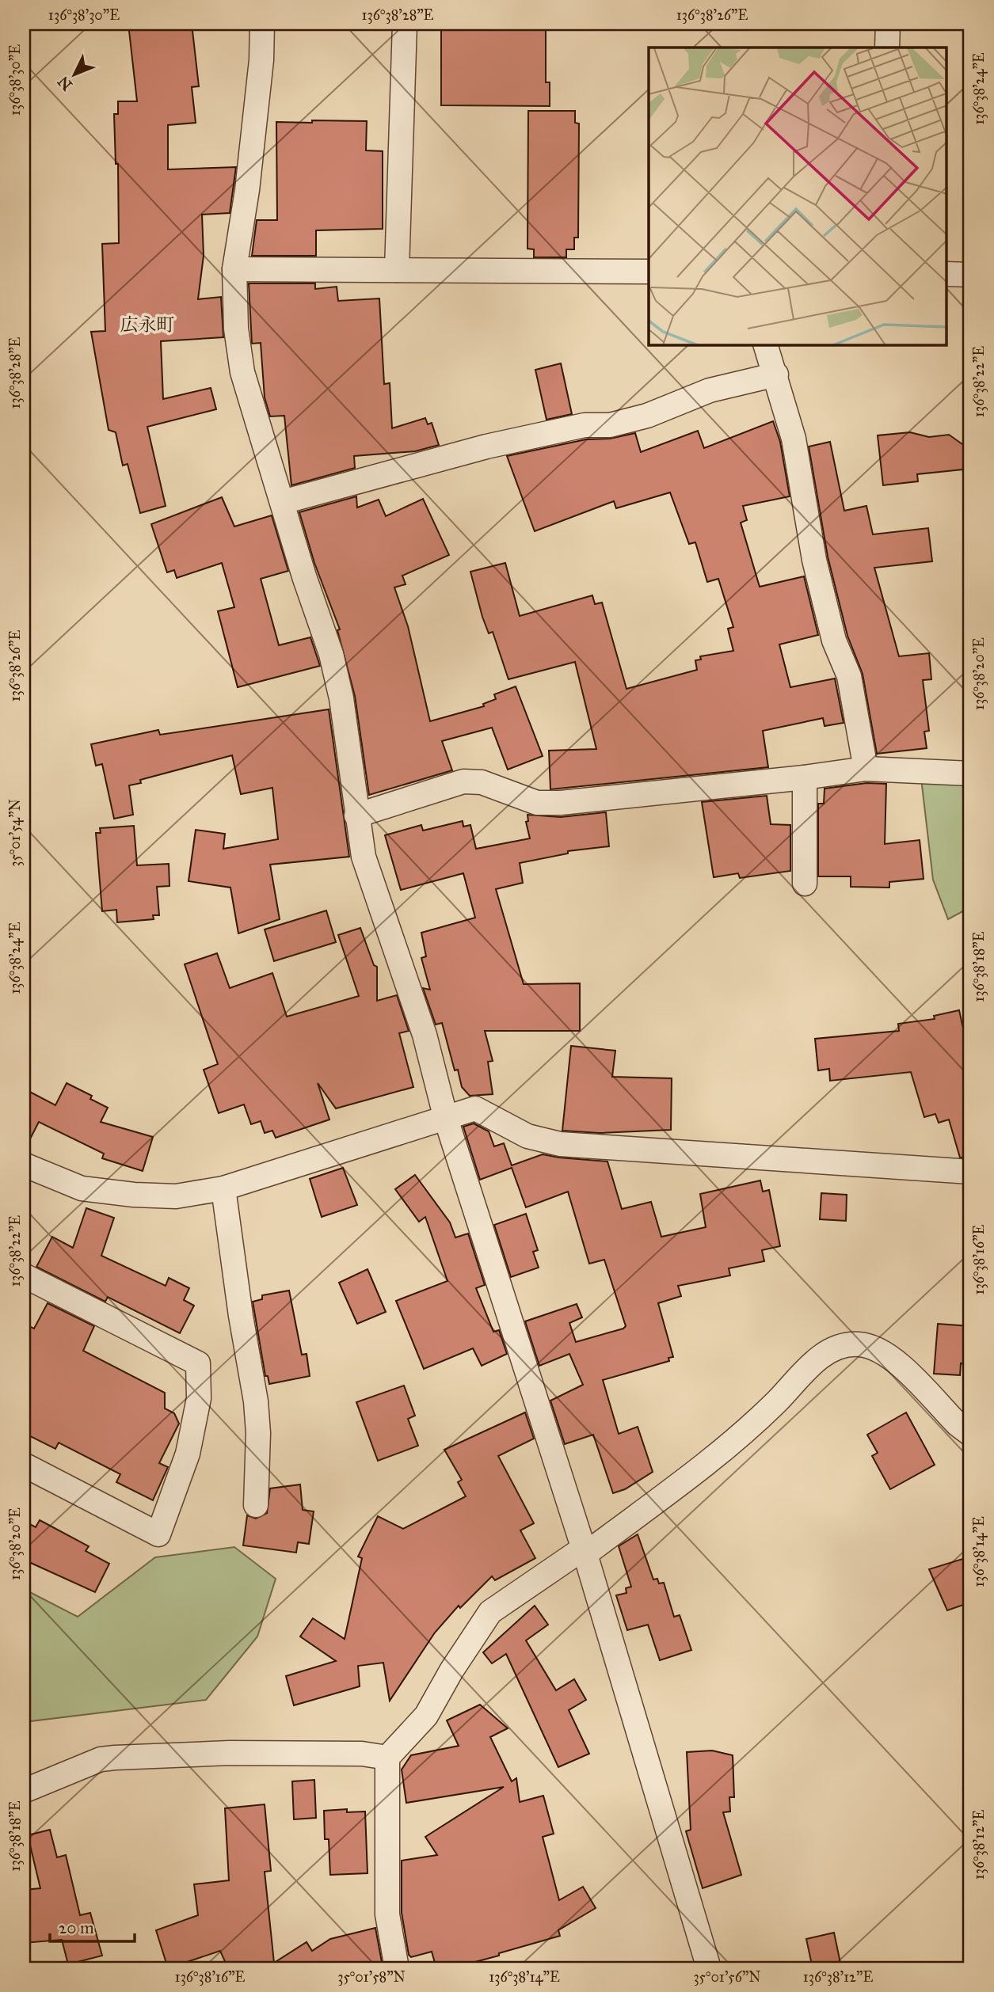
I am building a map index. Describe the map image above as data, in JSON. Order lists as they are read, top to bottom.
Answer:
{
  "districts": ["広永町"],
  "scale_bar": "20 m",
  "north": "bottom left",
  "coordinates": [
    "136°38'30\"E",
    "136°38'28\"E",
    "136°38'26\"E",
    "136°38'24\"E",
    "136°38'22\"E",
    "136°38'20\"E",
    "35°01'54\"N",
    "136°38'18\"E",
    "136°38'16\"E",
    "136°38'14\"E",
    "136°38'12\"E",
    "35°01'58\"N",
    "35°01'56\"N"
  ]
}
